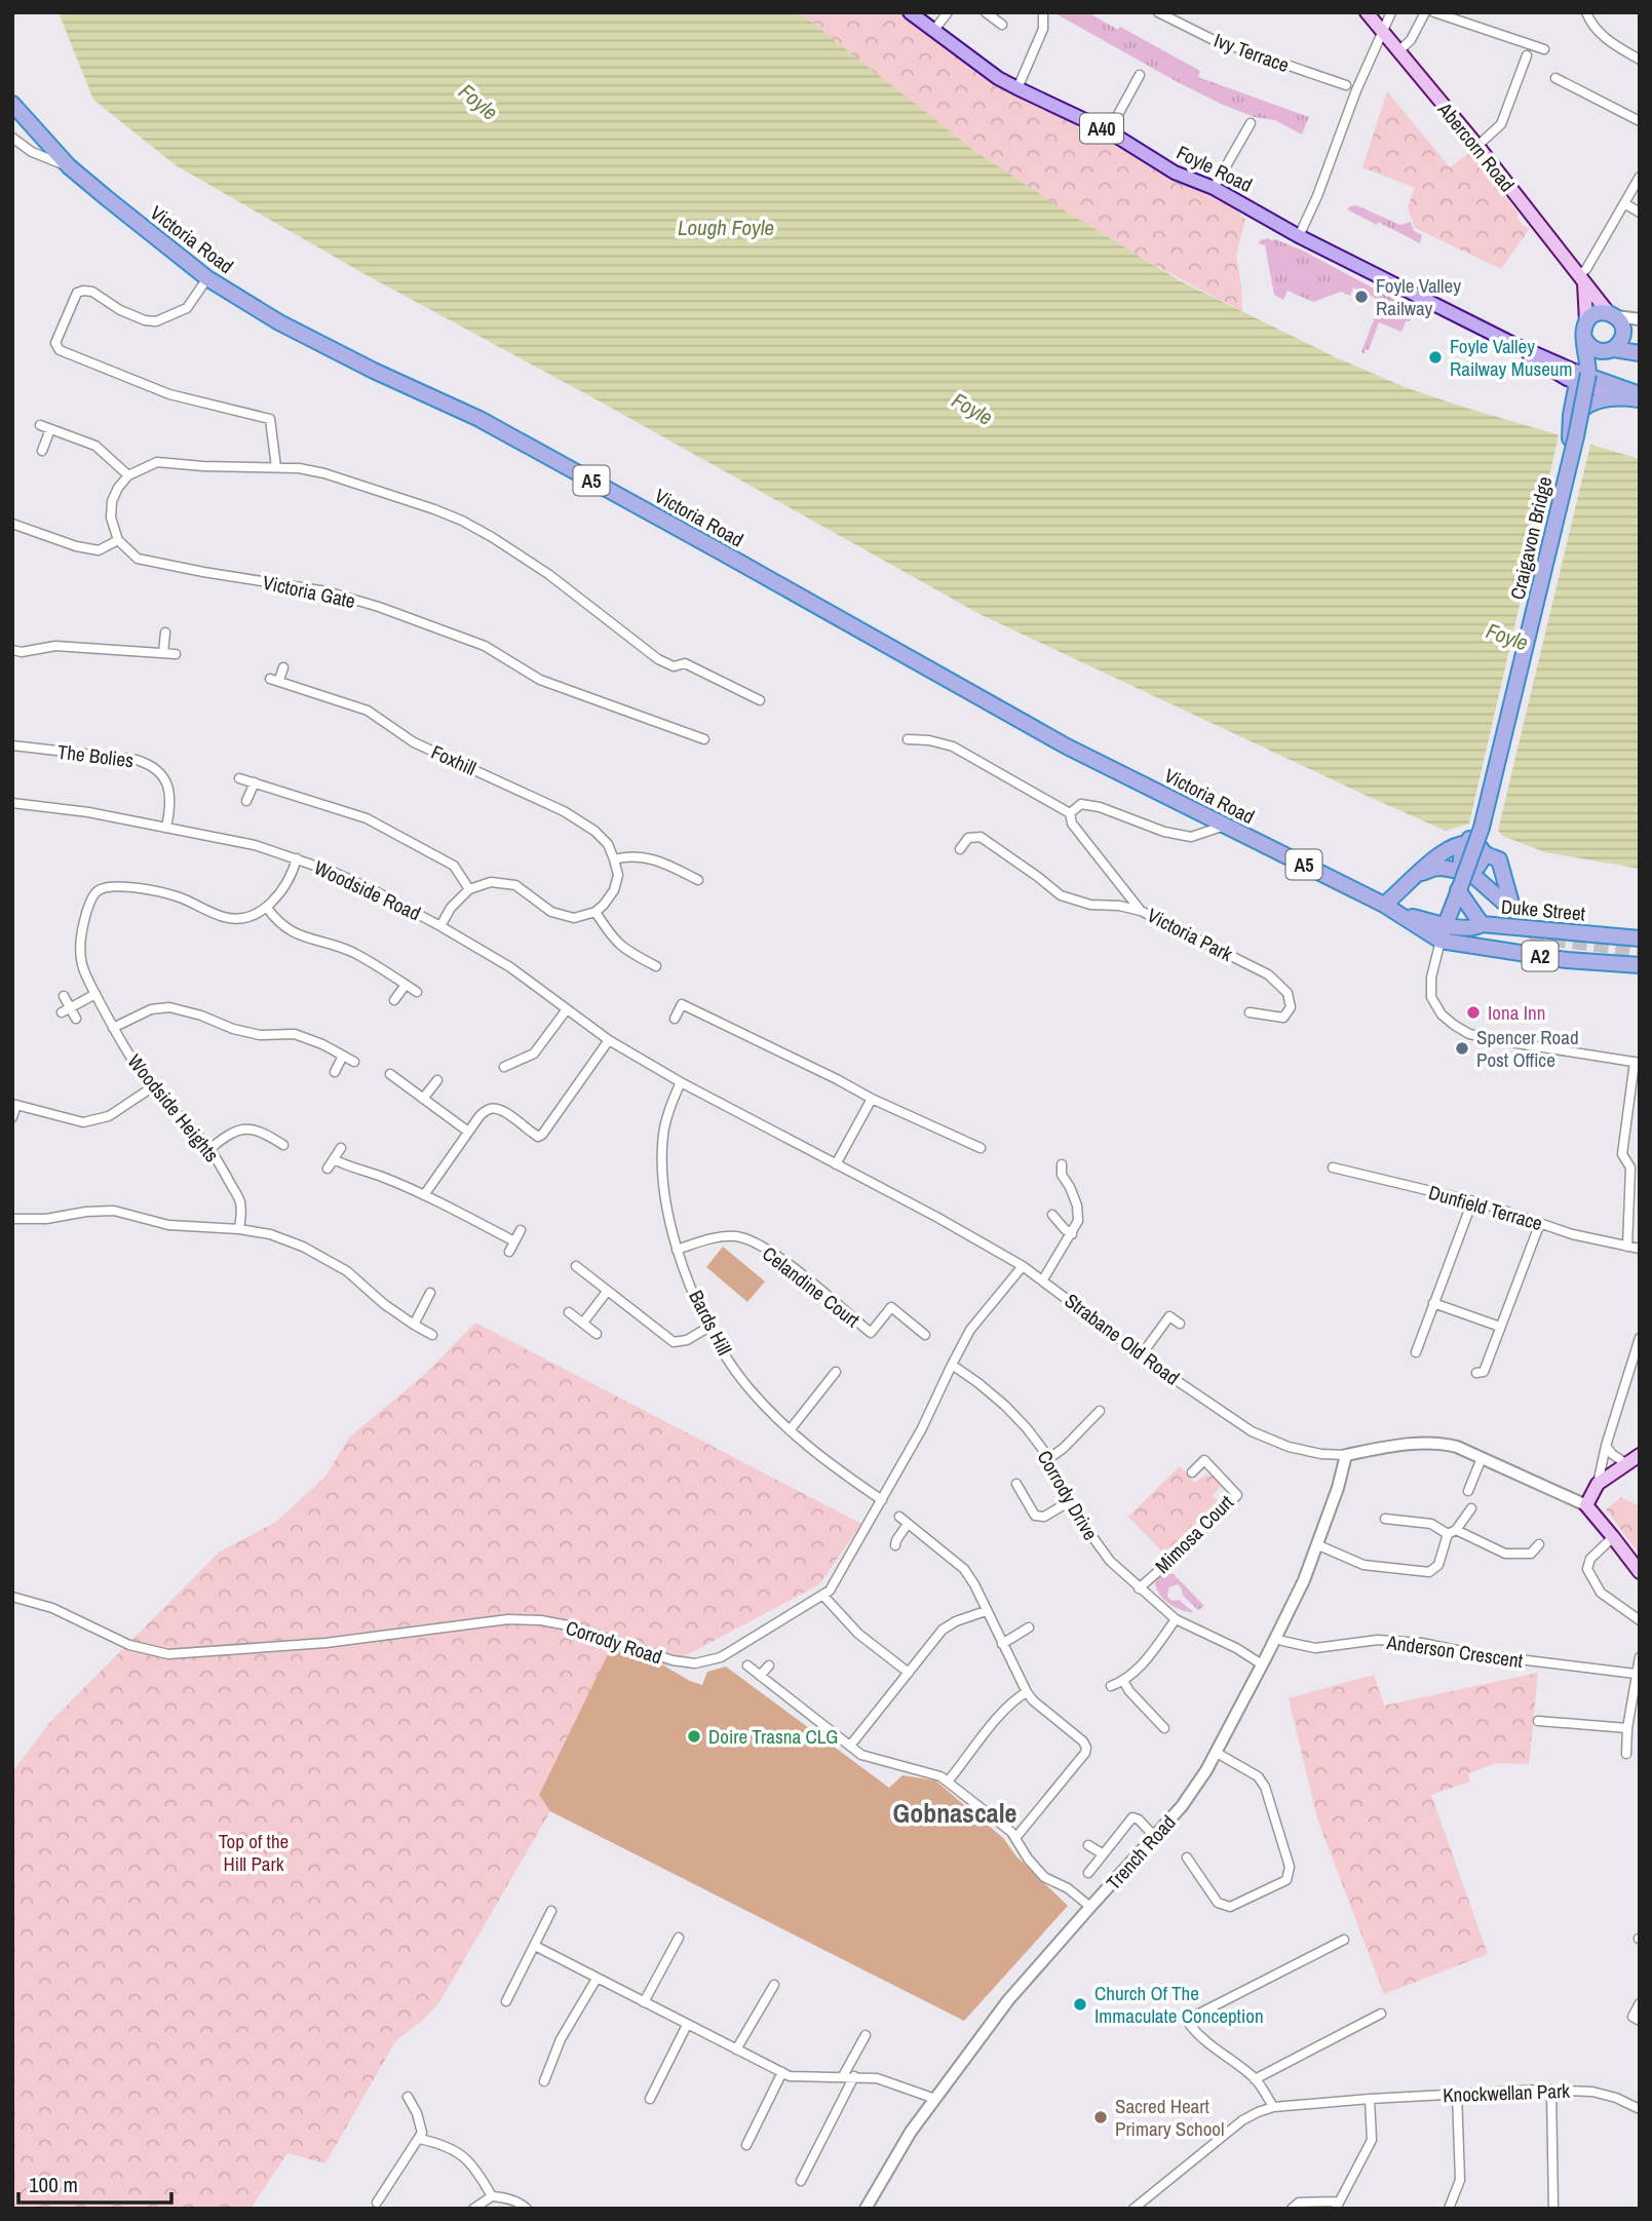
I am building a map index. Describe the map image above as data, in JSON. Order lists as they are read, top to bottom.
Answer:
{
  "streets": {
    "highway": [
      "Foyle Road",
      "Victoria Road",
      "A5",
      "Craigavon Bridge",
      "Duke Street",
      "A2"
    ],
    "main road": ["A40", "Abercorn Road"],
    "street": [
      "Ivy Terrace",
      "Victoria Gate",
      "The Bolies",
      "Foxhill",
      "Woodside Road",
      "Victoria Park",
      "Woodside Heights",
      "Dunfield Terrace",
      "Celandine Court",
      "Bards Hill",
      "Strabane Old Road",
      "Corrody Drive",
      "Mimosa Court",
      "Corrody Road",
      "Anderson Crescent",
      "Trench Road",
      "Knockwellan Park"
    ]
  },
  "crossings": [
    ["Abercorn Road", "Craigavon Bridge"],
    ["Foyle Road", "Craigavon Bridge"],
    ["Victoria Road", "Craigavon Bridge"],
    ["Victoria Road", "Duke Street"],
    ["Victoria Road", "A2"],
    ["Craigavon Bridge", "Duke Street"],
    ["Craigavon Bridge", "A2"],
    ["The Bolies", "Woodside Road"],
    ["Woodside Road", "Bards Hill"],
    ["Woodside Road", "Strabane Old Road"],
    ["Duke Street", "A2"],
    ["Celandine Court", "Bards Hill"],
    ["Bards Hill", "Strabane Old Road"],
    ["Bards Hill", "Corrody Road"],
    ["Strabane Old Road", "Corrody Road"],
    ["Strabane Old Road", "Trench Road"],
    ["Corrody Drive", "Mimosa Court"],
    ["Corrody Drive", "Corrody Road"],
    ["Corrody Drive", "Trench Road"],
    ["Anderson Crescent", "Trench Road"]
  ],
  "districts": ["Gobnascale"],
  "water": ["Foyle", "Lough Foyle"],
  "parks": ["Top of the Hill Park"],
  "places": [
    "Foyle Valley Railway",
    "Foyle Valley Railway Museum",
    "Iona Inn",
    "Spencer Road Post Office",
    "Doire Trasna CLG",
    "Church Of The Immaculate Conception",
    "Sacred Heart Primary School"
  ],
  "scale_bar": "100 m"
}
